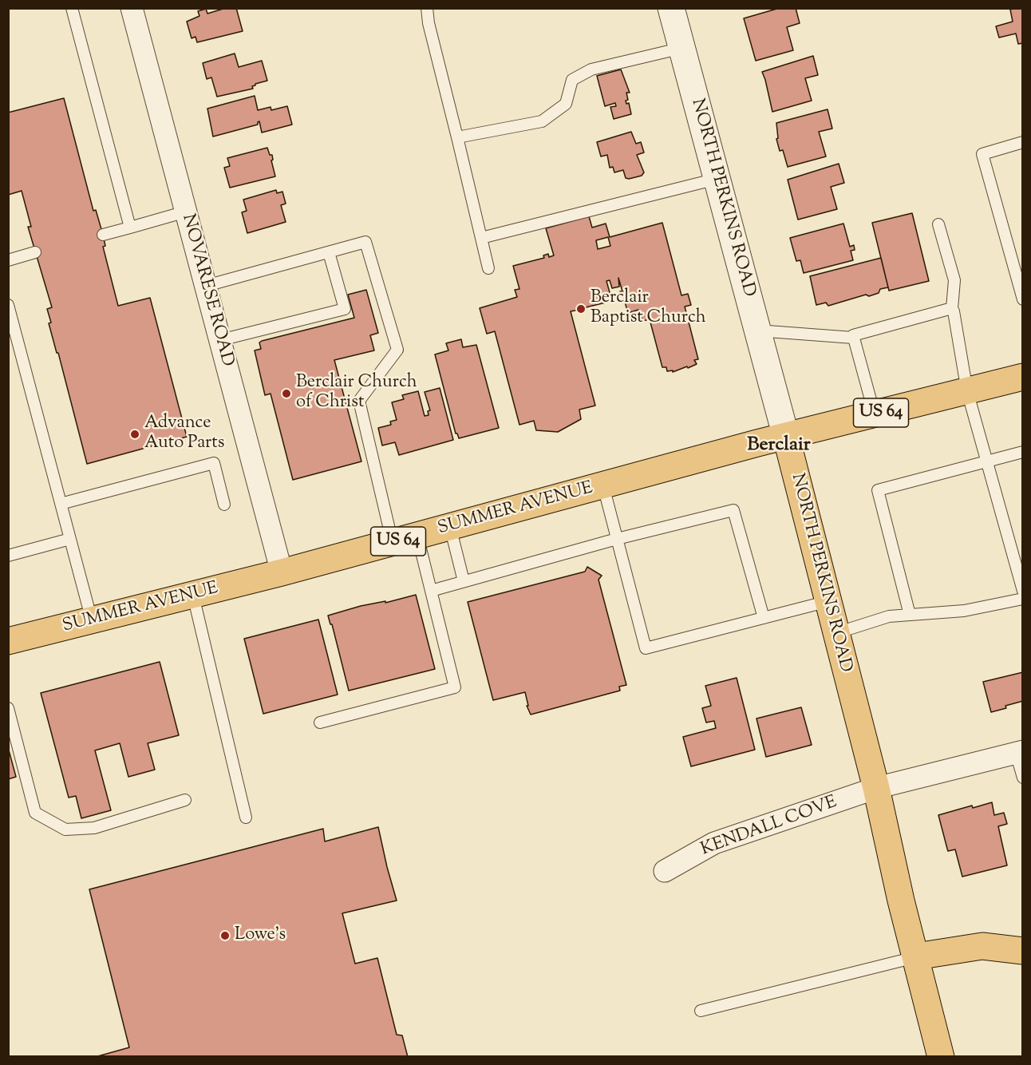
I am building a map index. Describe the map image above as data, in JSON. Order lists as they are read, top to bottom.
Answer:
{
  "streets": {
    "main road": ["NORTH PERKINS ROAD", "US 64", "SUMMER AVENUE"],
    "street": ["NOVARESE ROAD", "KENDALL COVE"]
  },
  "crossings": [
    ["NORTH PERKINS ROAD", "SUMMER AVENUE"],
    ["NORTH PERKINS ROAD", "KENDALL COVE"],
    ["NOVARESE ROAD", "SUMMER AVENUE"]
  ],
  "districts": ["Berclair"],
  "places": [
    "Berclair Baptist Church",
    "Berclair Church of Christ",
    "Advance Auto Parts",
    "Lowe's"
  ]
}
